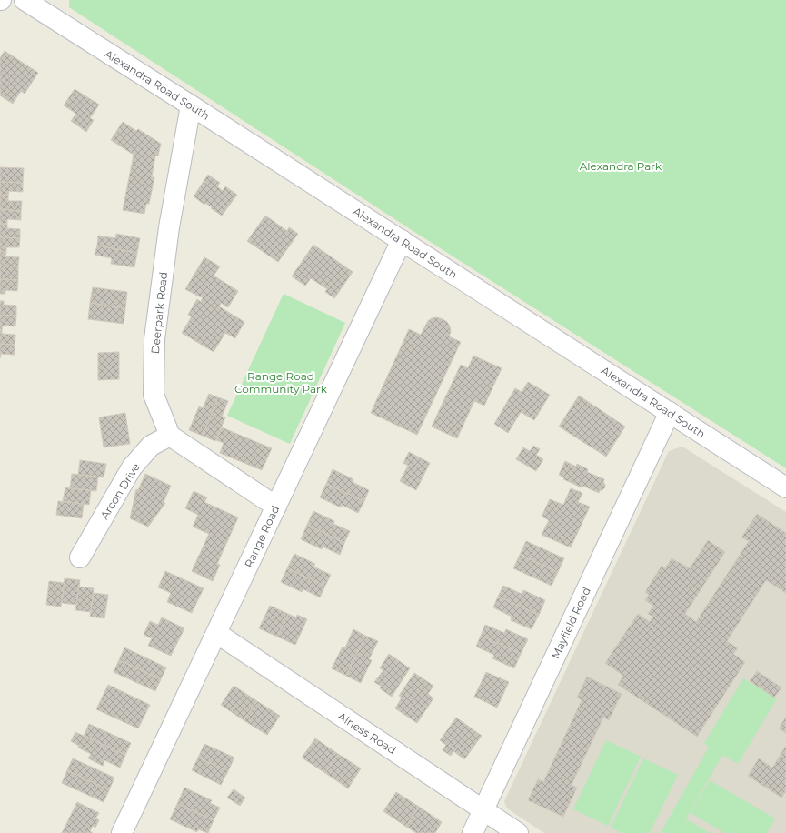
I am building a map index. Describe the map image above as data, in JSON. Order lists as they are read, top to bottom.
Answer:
{
  "streets": {
    "street": [
      "Alexandra Road South",
      "Deerpark Road",
      "Arcon Drive",
      "Range Road",
      "Mayfield Road",
      "Alness Road"
    ]
  },
  "crossings": [
    ["Alexandra Road South", "Deerpark Road"],
    ["Alexandra Road South", "Range Road"],
    ["Alexandra Road South", "Mayfield Road"],
    ["Deerpark Road", "Arcon Drive"],
    ["Range Road", "Alness Road"],
    ["Mayfield Road", "Alness Road"]
  ],
  "parks": ["Alexandra Park", "Range Road Community Park"]
}
